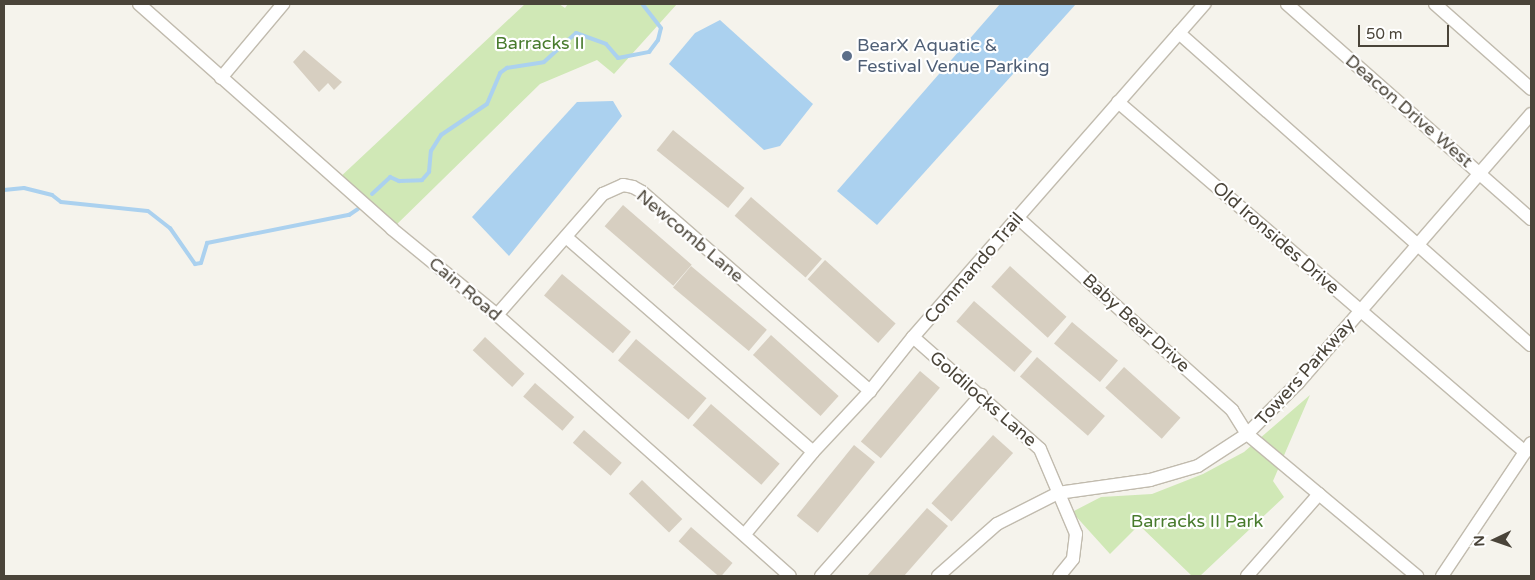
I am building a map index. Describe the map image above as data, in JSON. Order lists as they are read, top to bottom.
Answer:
{
  "streets": {
    "street": [
      "Deacon Drive West",
      "Newcomb Lane",
      "Old Ironsides Drive",
      "Commando Trail",
      "Cain Road",
      "Baby Bear Drive",
      "Towers Parkway",
      "Goldilocks Lane"
    ]
  },
  "crossings": [
    ["Deacon Drive West", "Towers Parkway"],
    ["Newcomb Lane", "Commando Trail"],
    ["Newcomb Lane", "Cain Road"],
    ["Old Ironsides Drive", "Commando Trail"],
    ["Old Ironsides Drive", "Towers Parkway"],
    ["Commando Trail", "Cain Road"],
    ["Commando Trail", "Baby Bear Drive"],
    ["Commando Trail", "Goldilocks Lane"],
    ["Baby Bear Drive", "Towers Parkway"],
    ["Towers Parkway", "Goldilocks Lane"]
  ],
  "parks": ["Barracks II", "Barracks II Park"],
  "places": ["BearX Aquatic & Festival Venue Parking"],
  "scale_bar": "50 m",
  "north": "left"
}
